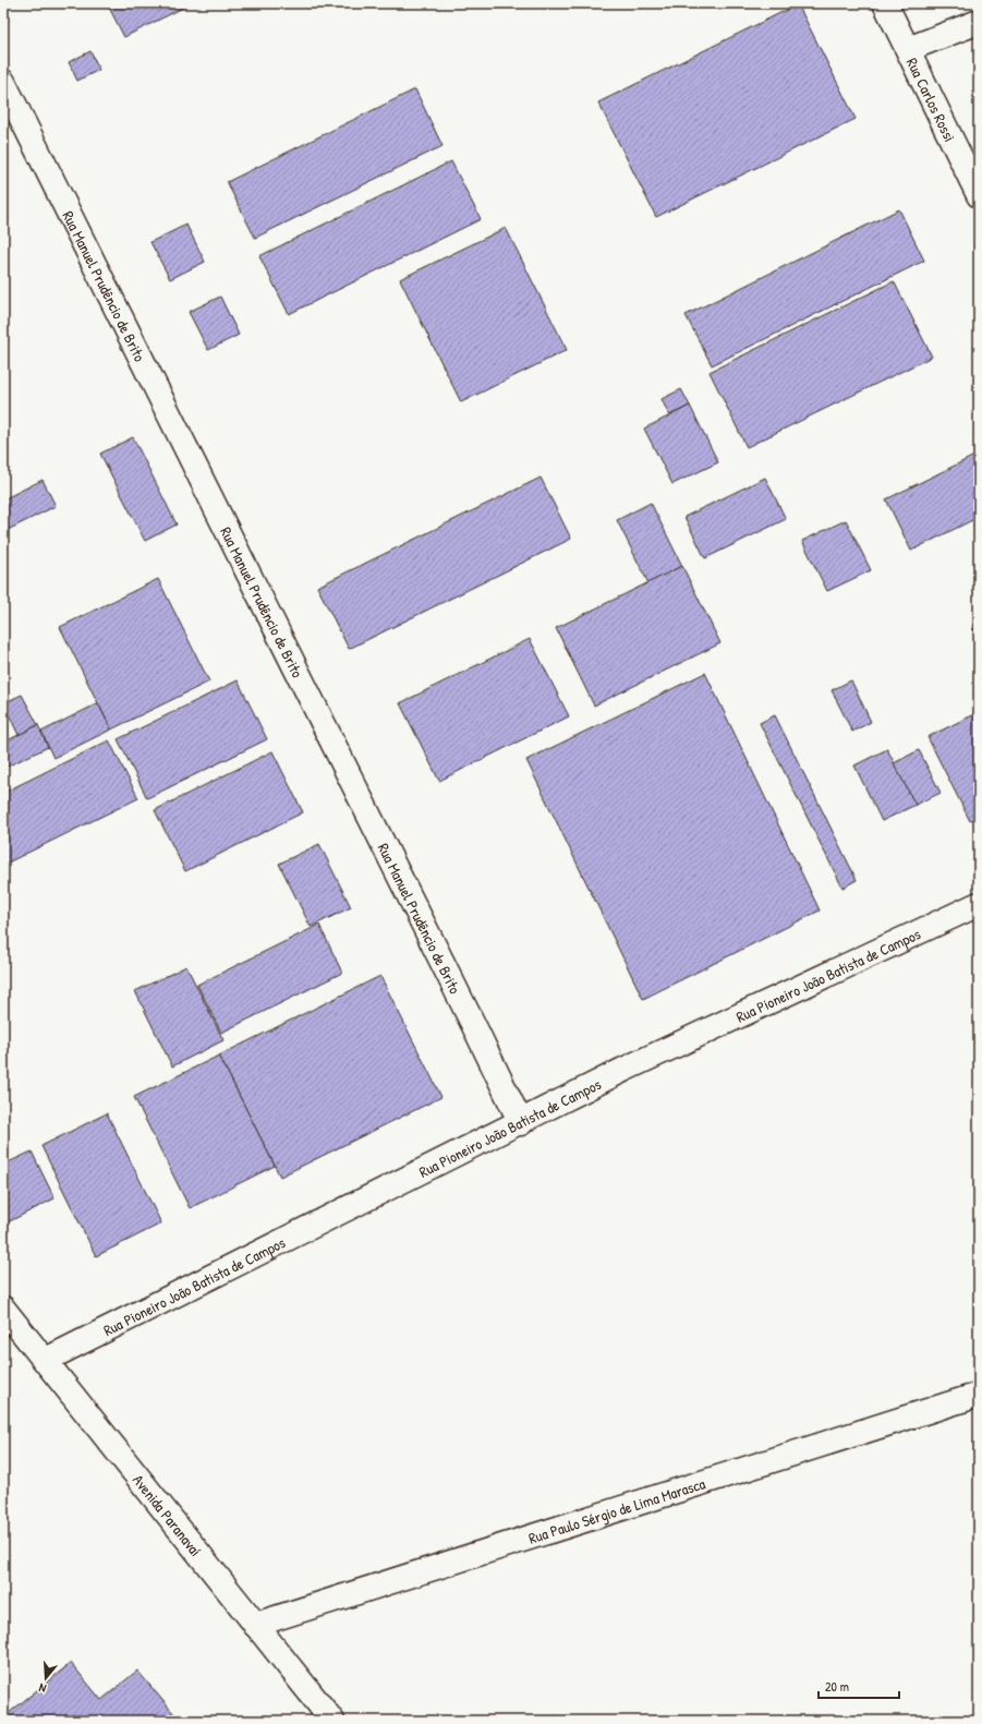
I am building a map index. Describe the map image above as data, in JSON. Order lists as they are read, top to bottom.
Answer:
{
  "streets": {
    "street": [
      "Rua Carlos Rossi",
      "Rua Manuel Prudêncio de Brito",
      "Rua Pioneiro João Batista de Campos",
      "Rua Paulo Sérgio de Lima Marasca",
      "Avenida Paranavaí"
    ]
  },
  "crossings": [
    ["Rua Manuel Prudêncio de Brito", "Rua Pioneiro João Batista de Campos"],
    ["Rua Pioneiro João Batista de Campos", "Avenida Paranavaí"],
    ["Rua Paulo Sérgio de Lima Marasca", "Avenida Paranavaí"]
  ],
  "scale_bar": "20 m",
  "north": "bottom"
}
